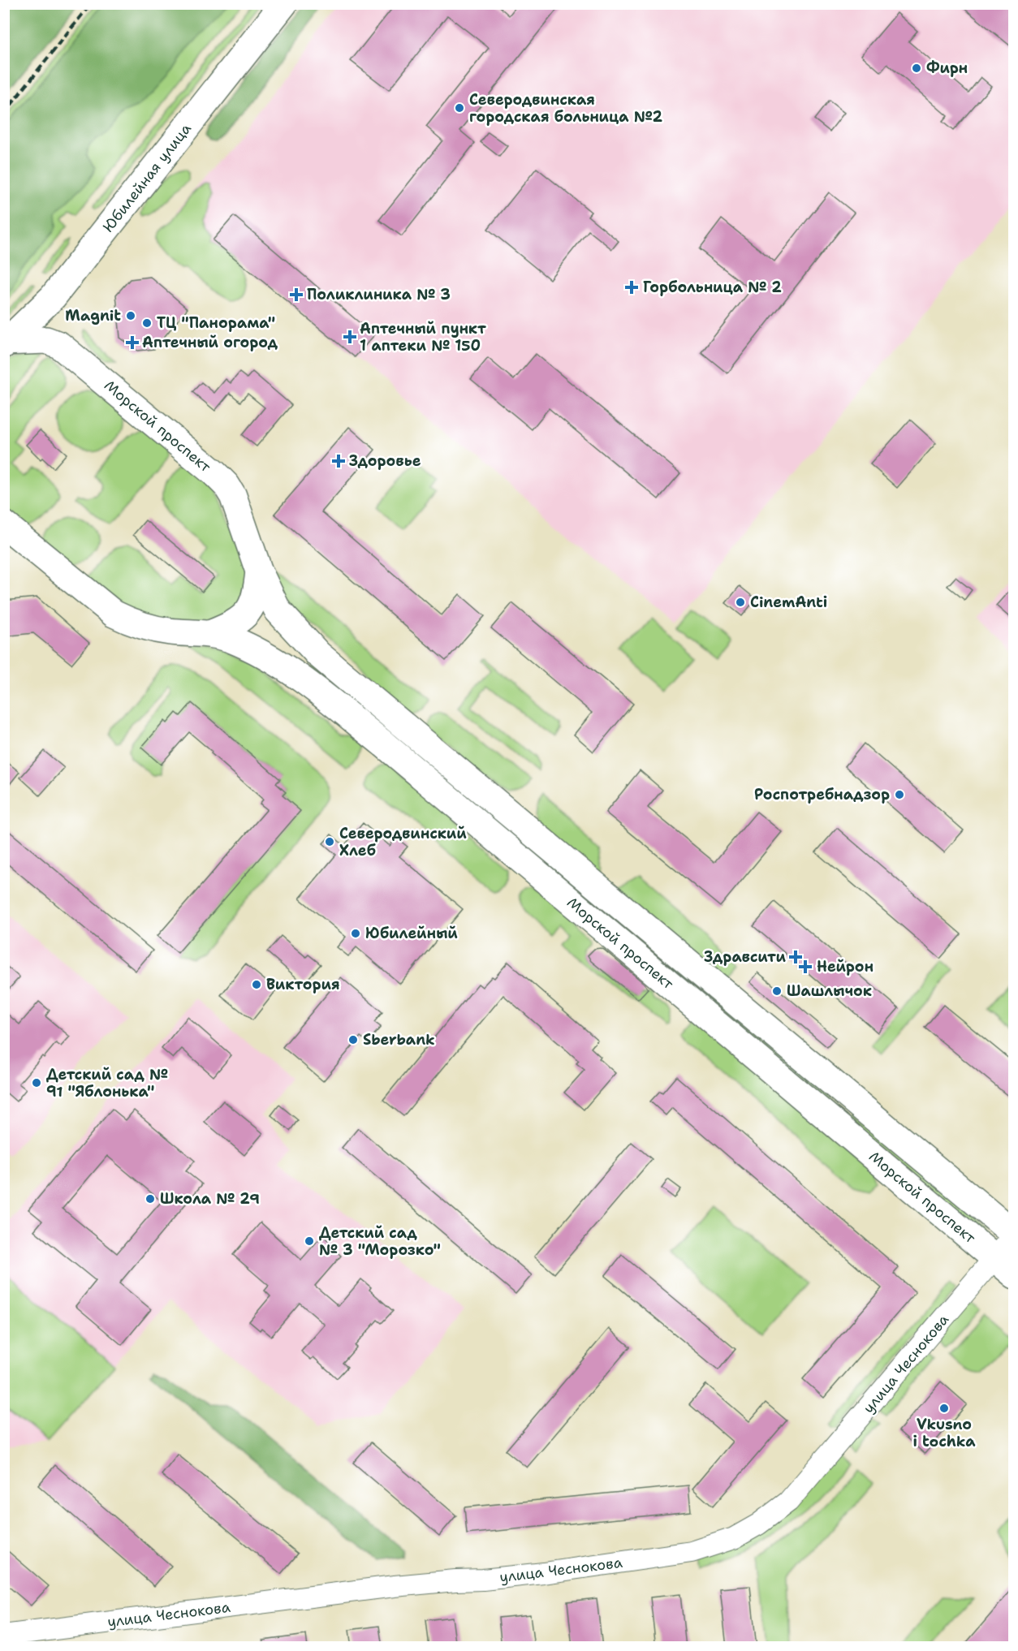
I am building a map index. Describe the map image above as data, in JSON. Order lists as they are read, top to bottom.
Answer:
{
  "streets": {
    "main road": ["Юбилейная улица", "Морской проспект"],
    "street": ["улица Чеснокова"]
  },
  "crossings": [
    ["Юбилейная улица", "Морской проспект"],
    ["Морской проспект", "улица Чеснокова"]
  ],
  "places": {
    "other": [
      "Фирн",
      "Северодвинская городская больница №2",
      "Magnit",
      "ТЦ \"Панорама\"",
      "CinemAnti",
      "Роспотребнадзор",
      "Северодвинский Хлеб",
      "Юбилейный",
      "Виктория",
      "Шашлычок",
      "Sberbank",
      "Детский сад № 91 \"Яблонька\"",
      "Школа № 29",
      "Детский сад № 3 \"Морозко\"",
      "Vkusno i tochka"
    ],
    "health": [
      "Горбольница № 2",
      "Поликлиника № 3",
      "Аптечный пункт 1 аптеки № 150",
      "Аптечный огород",
      "Здоровье",
      "Здравсити",
      "Нейрон"
    ]
  }
}
